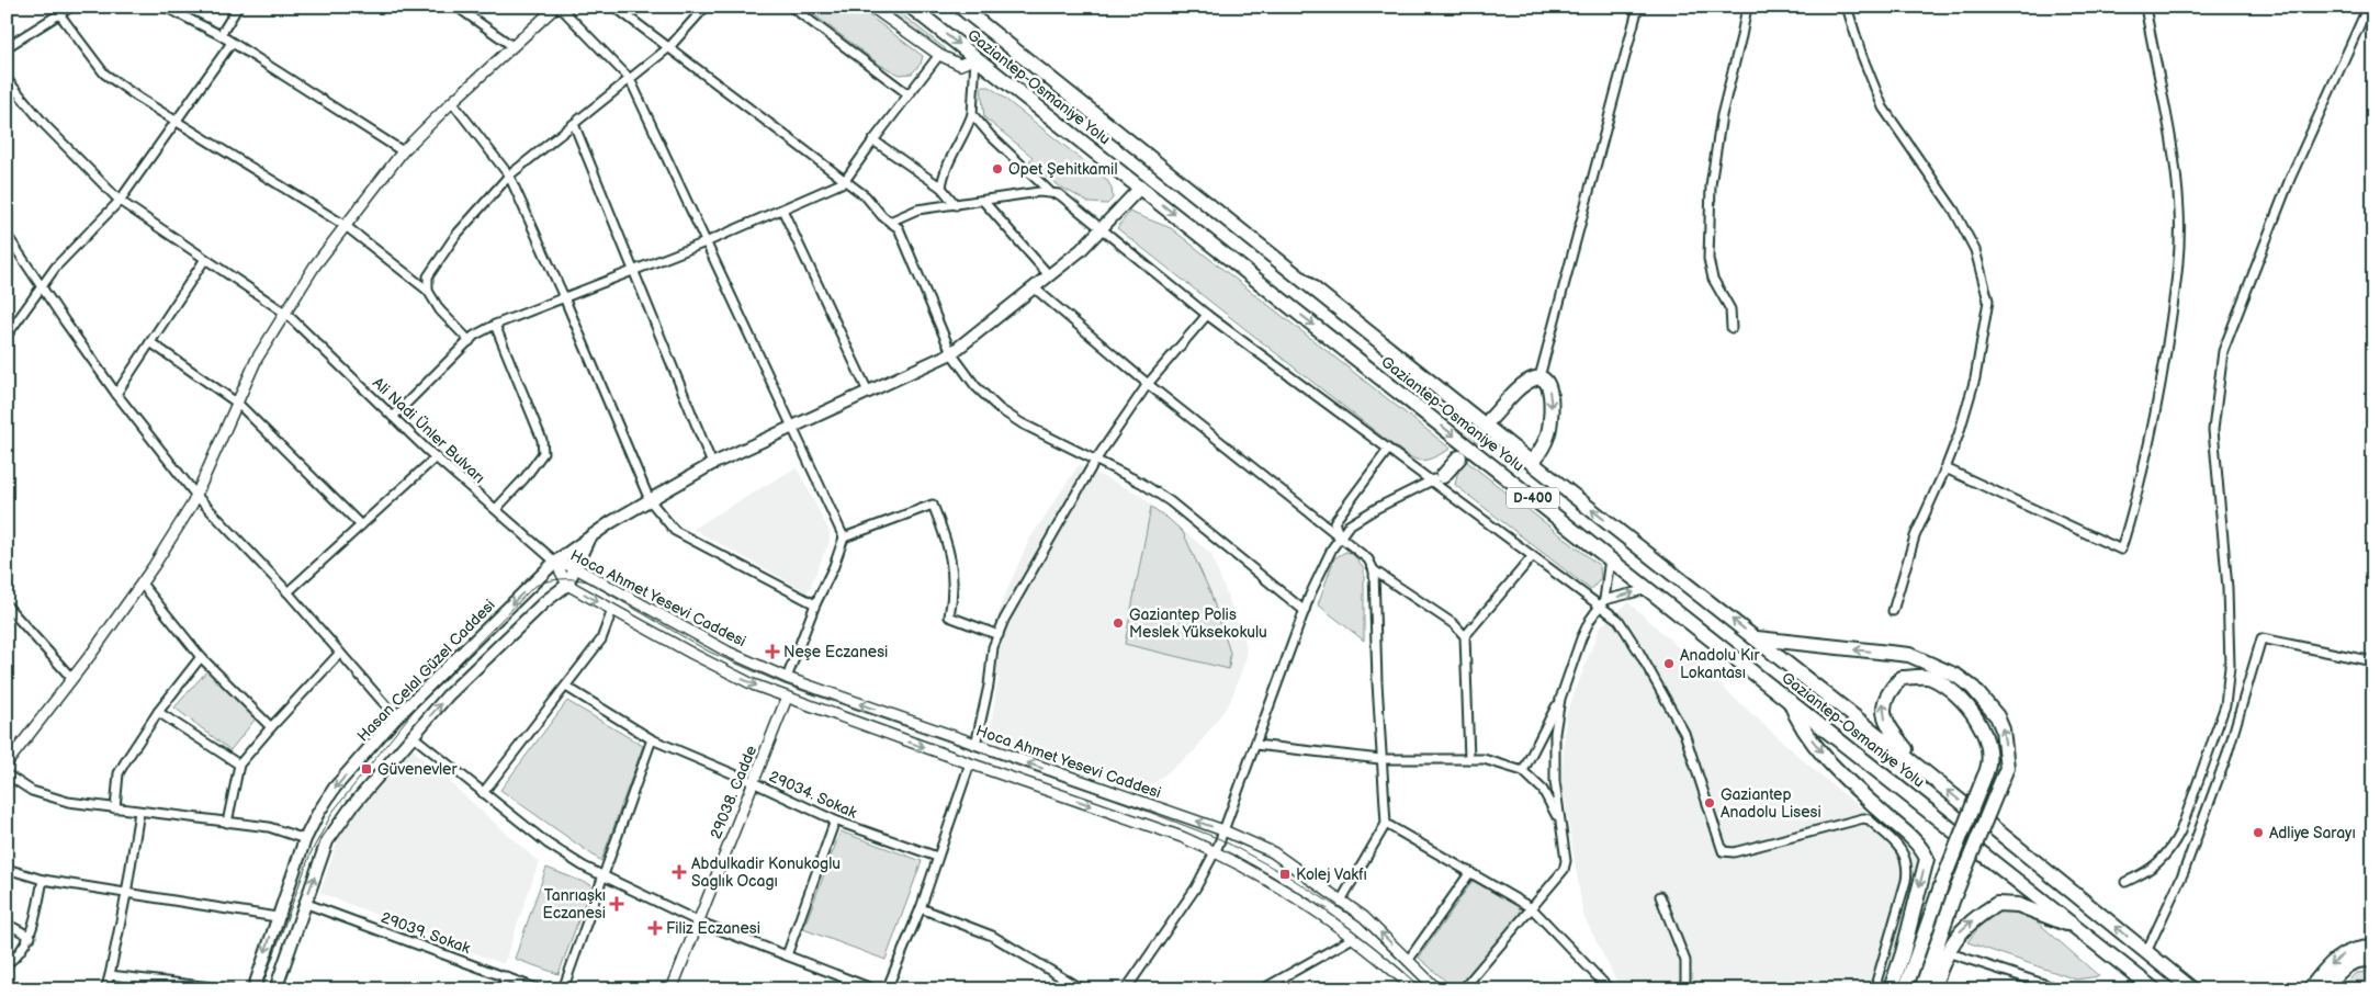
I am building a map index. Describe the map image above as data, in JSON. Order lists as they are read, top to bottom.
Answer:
{
  "streets": {
    "highway": ["Gaziantep-Osmaniye Yolu", "D-400"],
    "main road": ["Hasan Celal Güzel Caddesi"],
    "street": [
      "Ali Nadi Ünler Bulvarı",
      "Hoca Ahmet Yesevi Caddesi",
      "29038. Cadde",
      "29034. Sokak",
      "29039. Sokak"
    ]
  },
  "crossings": [
    ["Gaziantep-Osmaniye Yolu", "Hasan Celal Güzel Caddesi"],
    ["Ali Nadi Ünler Bulvarı", "Hoca Ahmet Yesevi Caddesi"],
    ["Ali Nadi Ünler Bulvarı", "Hasan Celal Güzel Caddesi"],
    ["Hoca Ahmet Yesevi Caddesi", "Hasan Celal Güzel Caddesi"],
    ["Hoca Ahmet Yesevi Caddesi", "29038. Cadde"],
    ["29038. Cadde", "29034. Sokak"]
  ],
  "places": {
    "other": [
      "Opet Şehitkamil",
      "Gaziantep Polis Meslek Yüksekokulu",
      "Anadolu Kır Lokantası",
      "Gaziantep Anadolu Lisesi",
      "Adliye Sarayı"
    ],
    "health": [
      "Neşe Eczanesi",
      "Abdulkadir Konukoglu Saglık Ocagı",
      "Tanrıaşkı Eczanesi",
      "Filiz Eczanesi"
    ],
    "transit": ["Güvenevler", "Kolej Vakfı"]
  }
}
